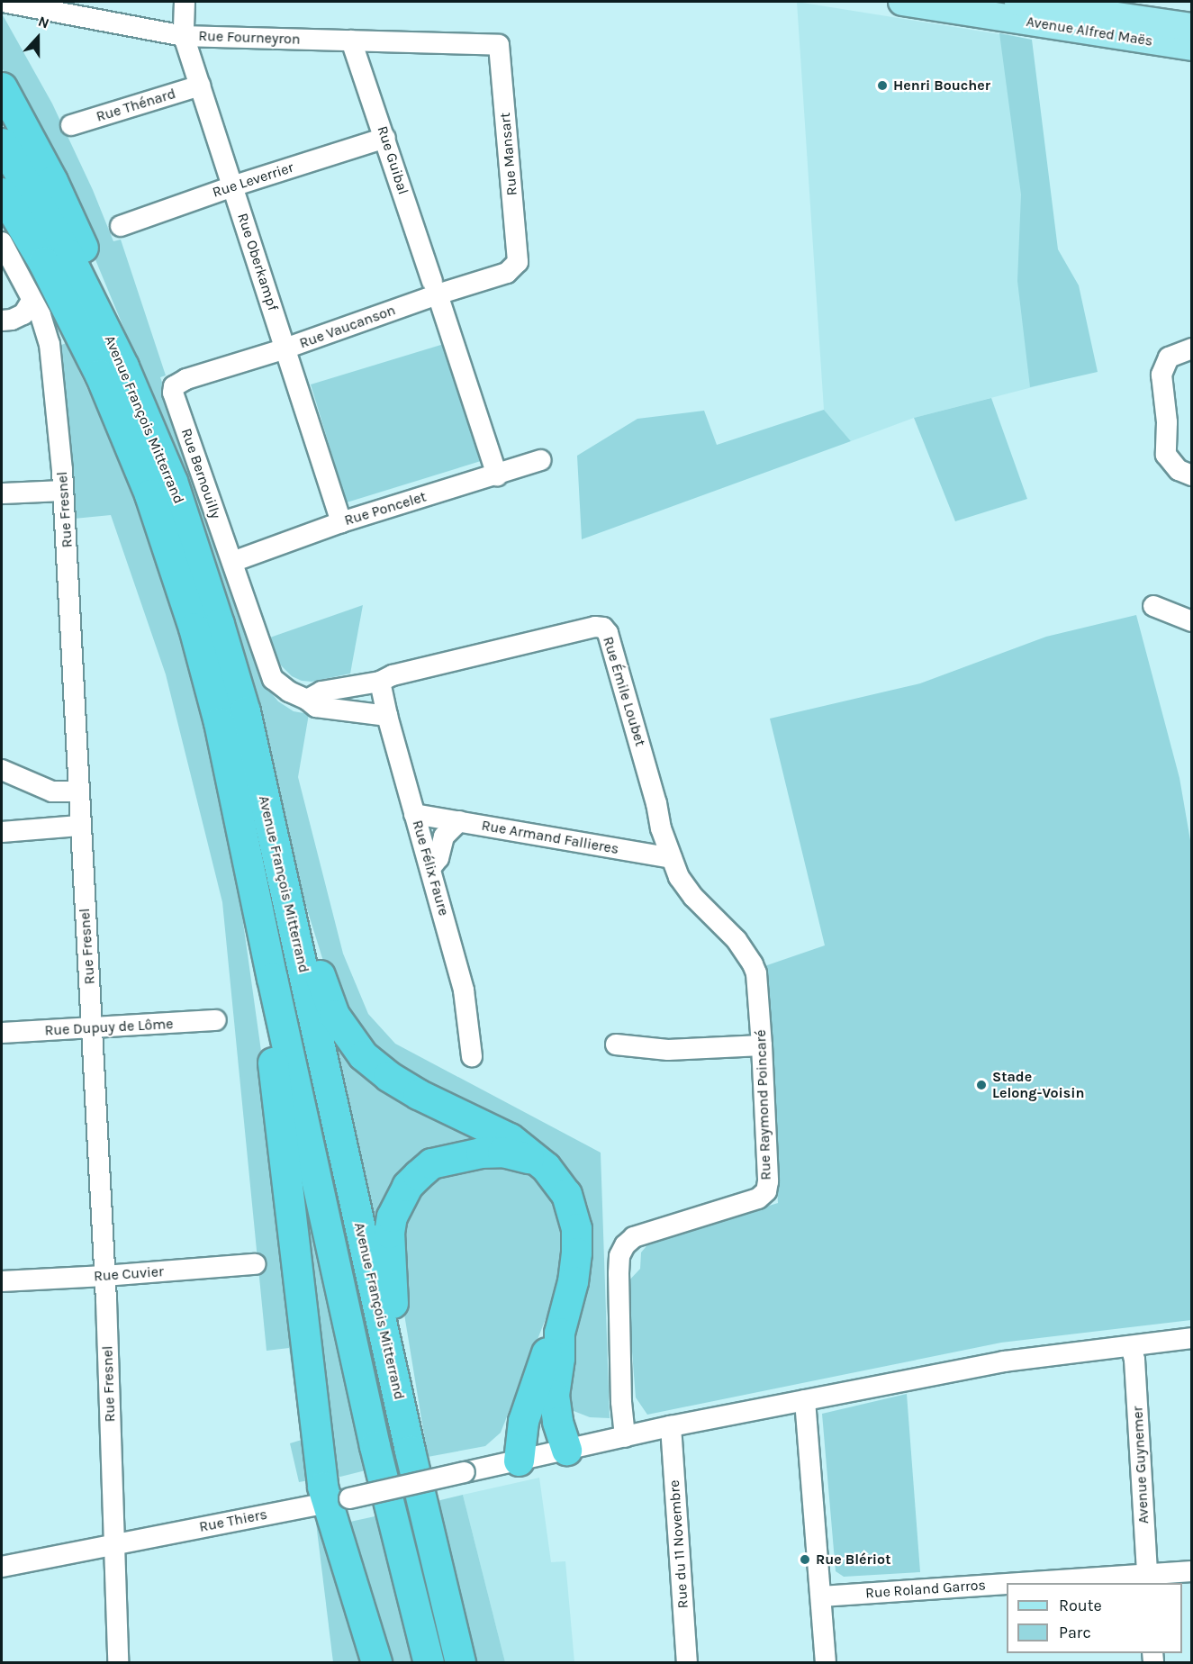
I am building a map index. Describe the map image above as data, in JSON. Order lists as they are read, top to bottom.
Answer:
{
  "streets": {
    "highway": ["Avenue François Mitterrand"],
    "main road": ["Avenue Alfred Maës"],
    "street": [
      "Rue Fourneyron",
      "Rue Thénard",
      "Rue Mansart",
      "Rue Guibal",
      "Rue Leverrier",
      "Rue Oberkampf",
      "Rue Vaucanson",
      "Rue Bernouilly",
      "Rue Poncelet",
      "Rue Fresnel",
      "Rue Émile Loubet",
      "Rue Armand Fallieres",
      "Rue Félix Faure",
      "Rue Dupuy de Lôme",
      "Rue Raymond Poincaré",
      "Rue Cuvier",
      "Avenue Guynemer",
      "Rue Thiers",
      "Rue du 11 Novembre",
      "Rue Roland Garros"
    ]
  },
  "crossings": [
    ["Rue Fourneyron", "Rue Mansart"],
    ["Rue Fourneyron", "Rue Guibal"],
    ["Rue Fourneyron", "Rue Oberkampf"],
    ["Rue Thénard", "Rue Oberkampf"],
    ["Rue Mansart", "Rue Vaucanson"],
    ["Rue Guibal", "Rue Leverrier"],
    ["Rue Guibal", "Rue Vaucanson"],
    ["Rue Guibal", "Rue Poncelet"],
    ["Rue Leverrier", "Rue Oberkampf"],
    ["Rue Oberkampf", "Rue Vaucanson"],
    ["Rue Oberkampf", "Rue Poncelet"],
    ["Rue Vaucanson", "Rue Bernouilly"],
    ["Rue Bernouilly", "Rue Poncelet"],
    ["Rue Fresnel", "Rue Dupuy de Lôme"],
    ["Rue Fresnel", "Rue Cuvier"],
    ["Rue Fresnel", "Rue Thiers"],
    ["Rue Émile Loubet", "Rue Armand Fallieres"],
    ["Rue Émile Loubet", "Rue Félix Faure"],
    ["Rue Émile Loubet", "Rue Raymond Poincaré"],
    ["Rue Armand Fallieres", "Rue Félix Faure"],
    ["Rue Raymond Poincaré", "Rue Thiers"],
    ["Avenue Guynemer", "Rue Thiers"],
    ["Avenue Guynemer", "Rue Roland Garros"],
    ["Rue Thiers", "Rue du 11 Novembre"]
  ],
  "places": ["Henri Boucher", "Stade Lelong-Voisin", "Rue Blériot"],
  "legend": ["Route", "Parc"],
  "north": "top"
}
